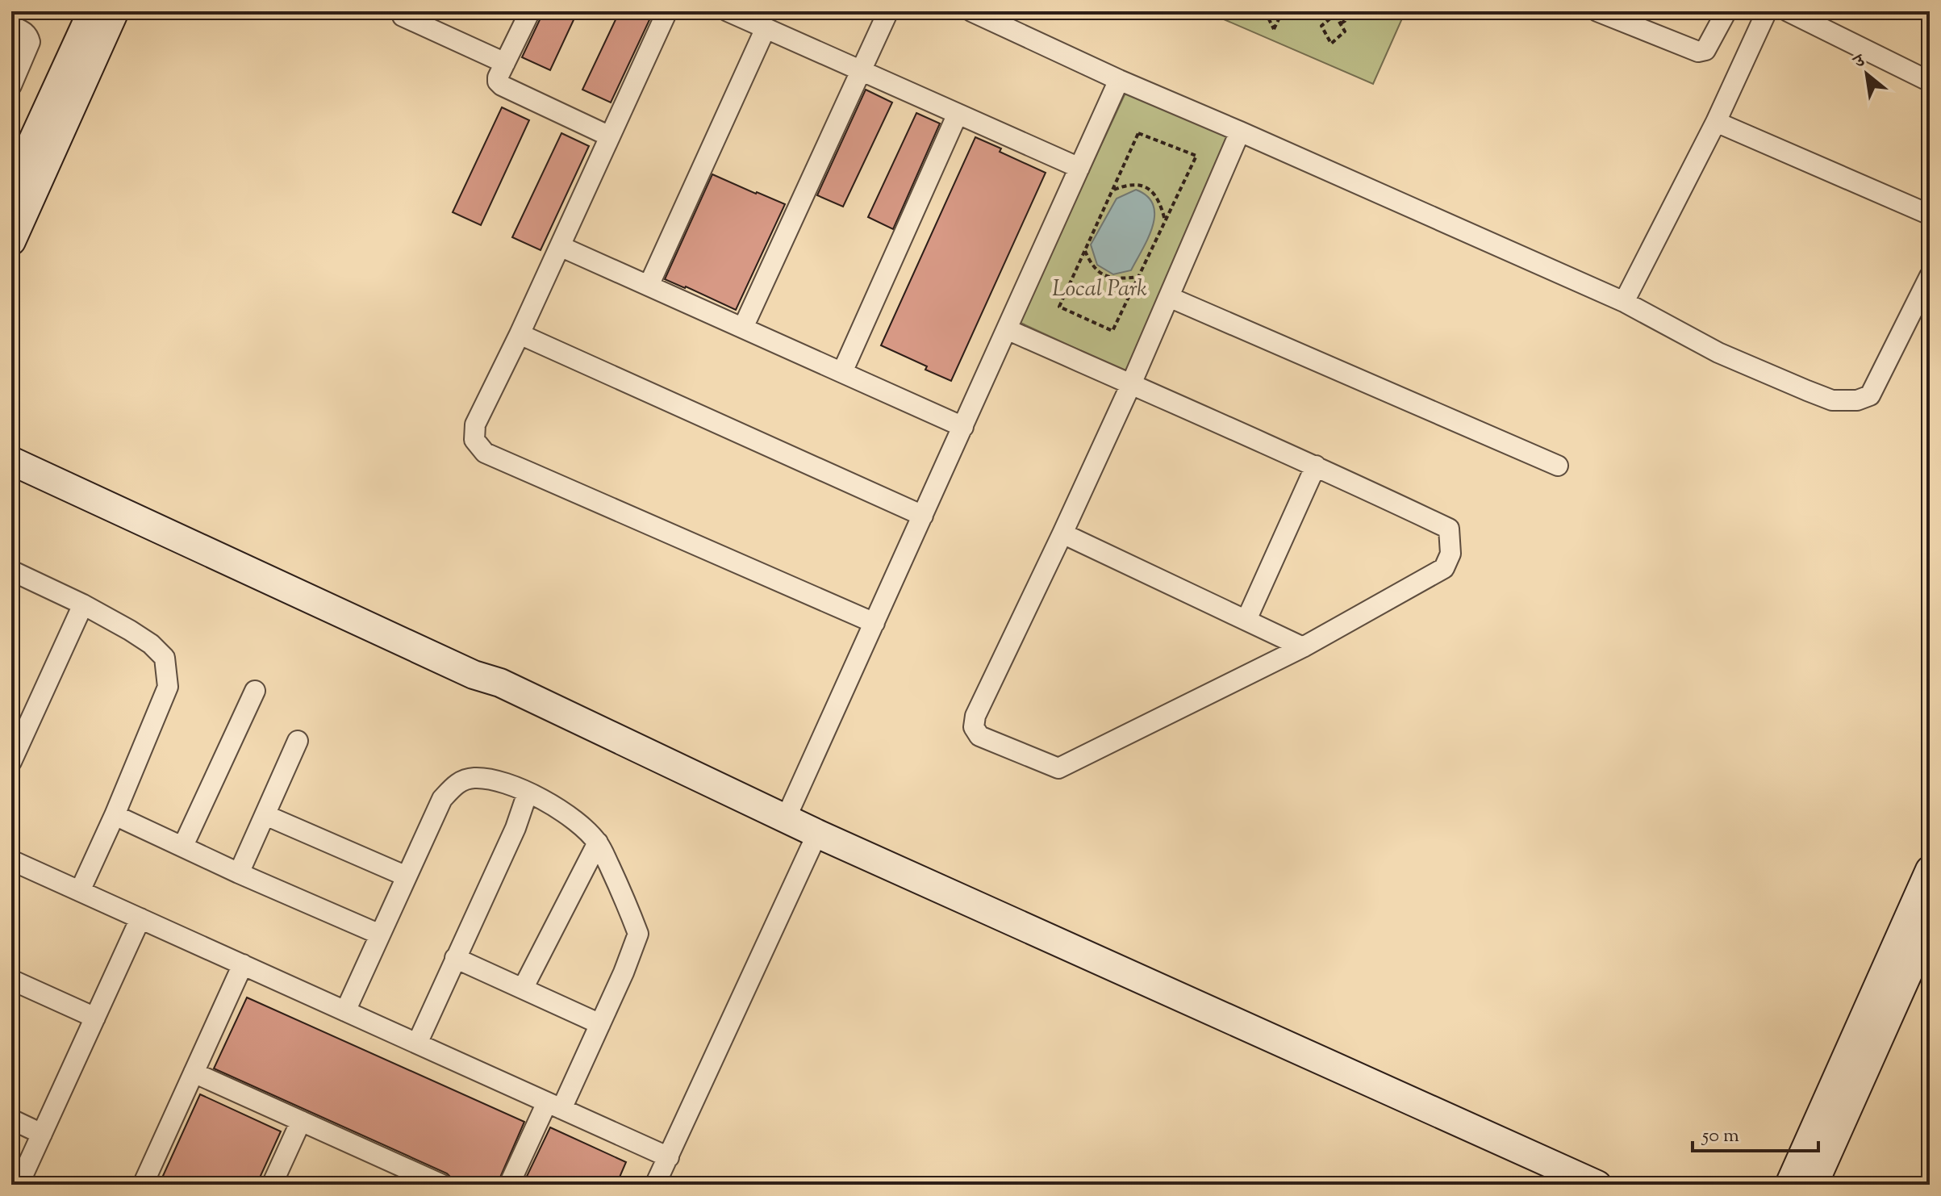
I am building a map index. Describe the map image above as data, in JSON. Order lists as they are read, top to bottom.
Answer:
{
  "parks": ["Local Park"],
  "scale_bar": "50 m",
  "north": "top left"
}
